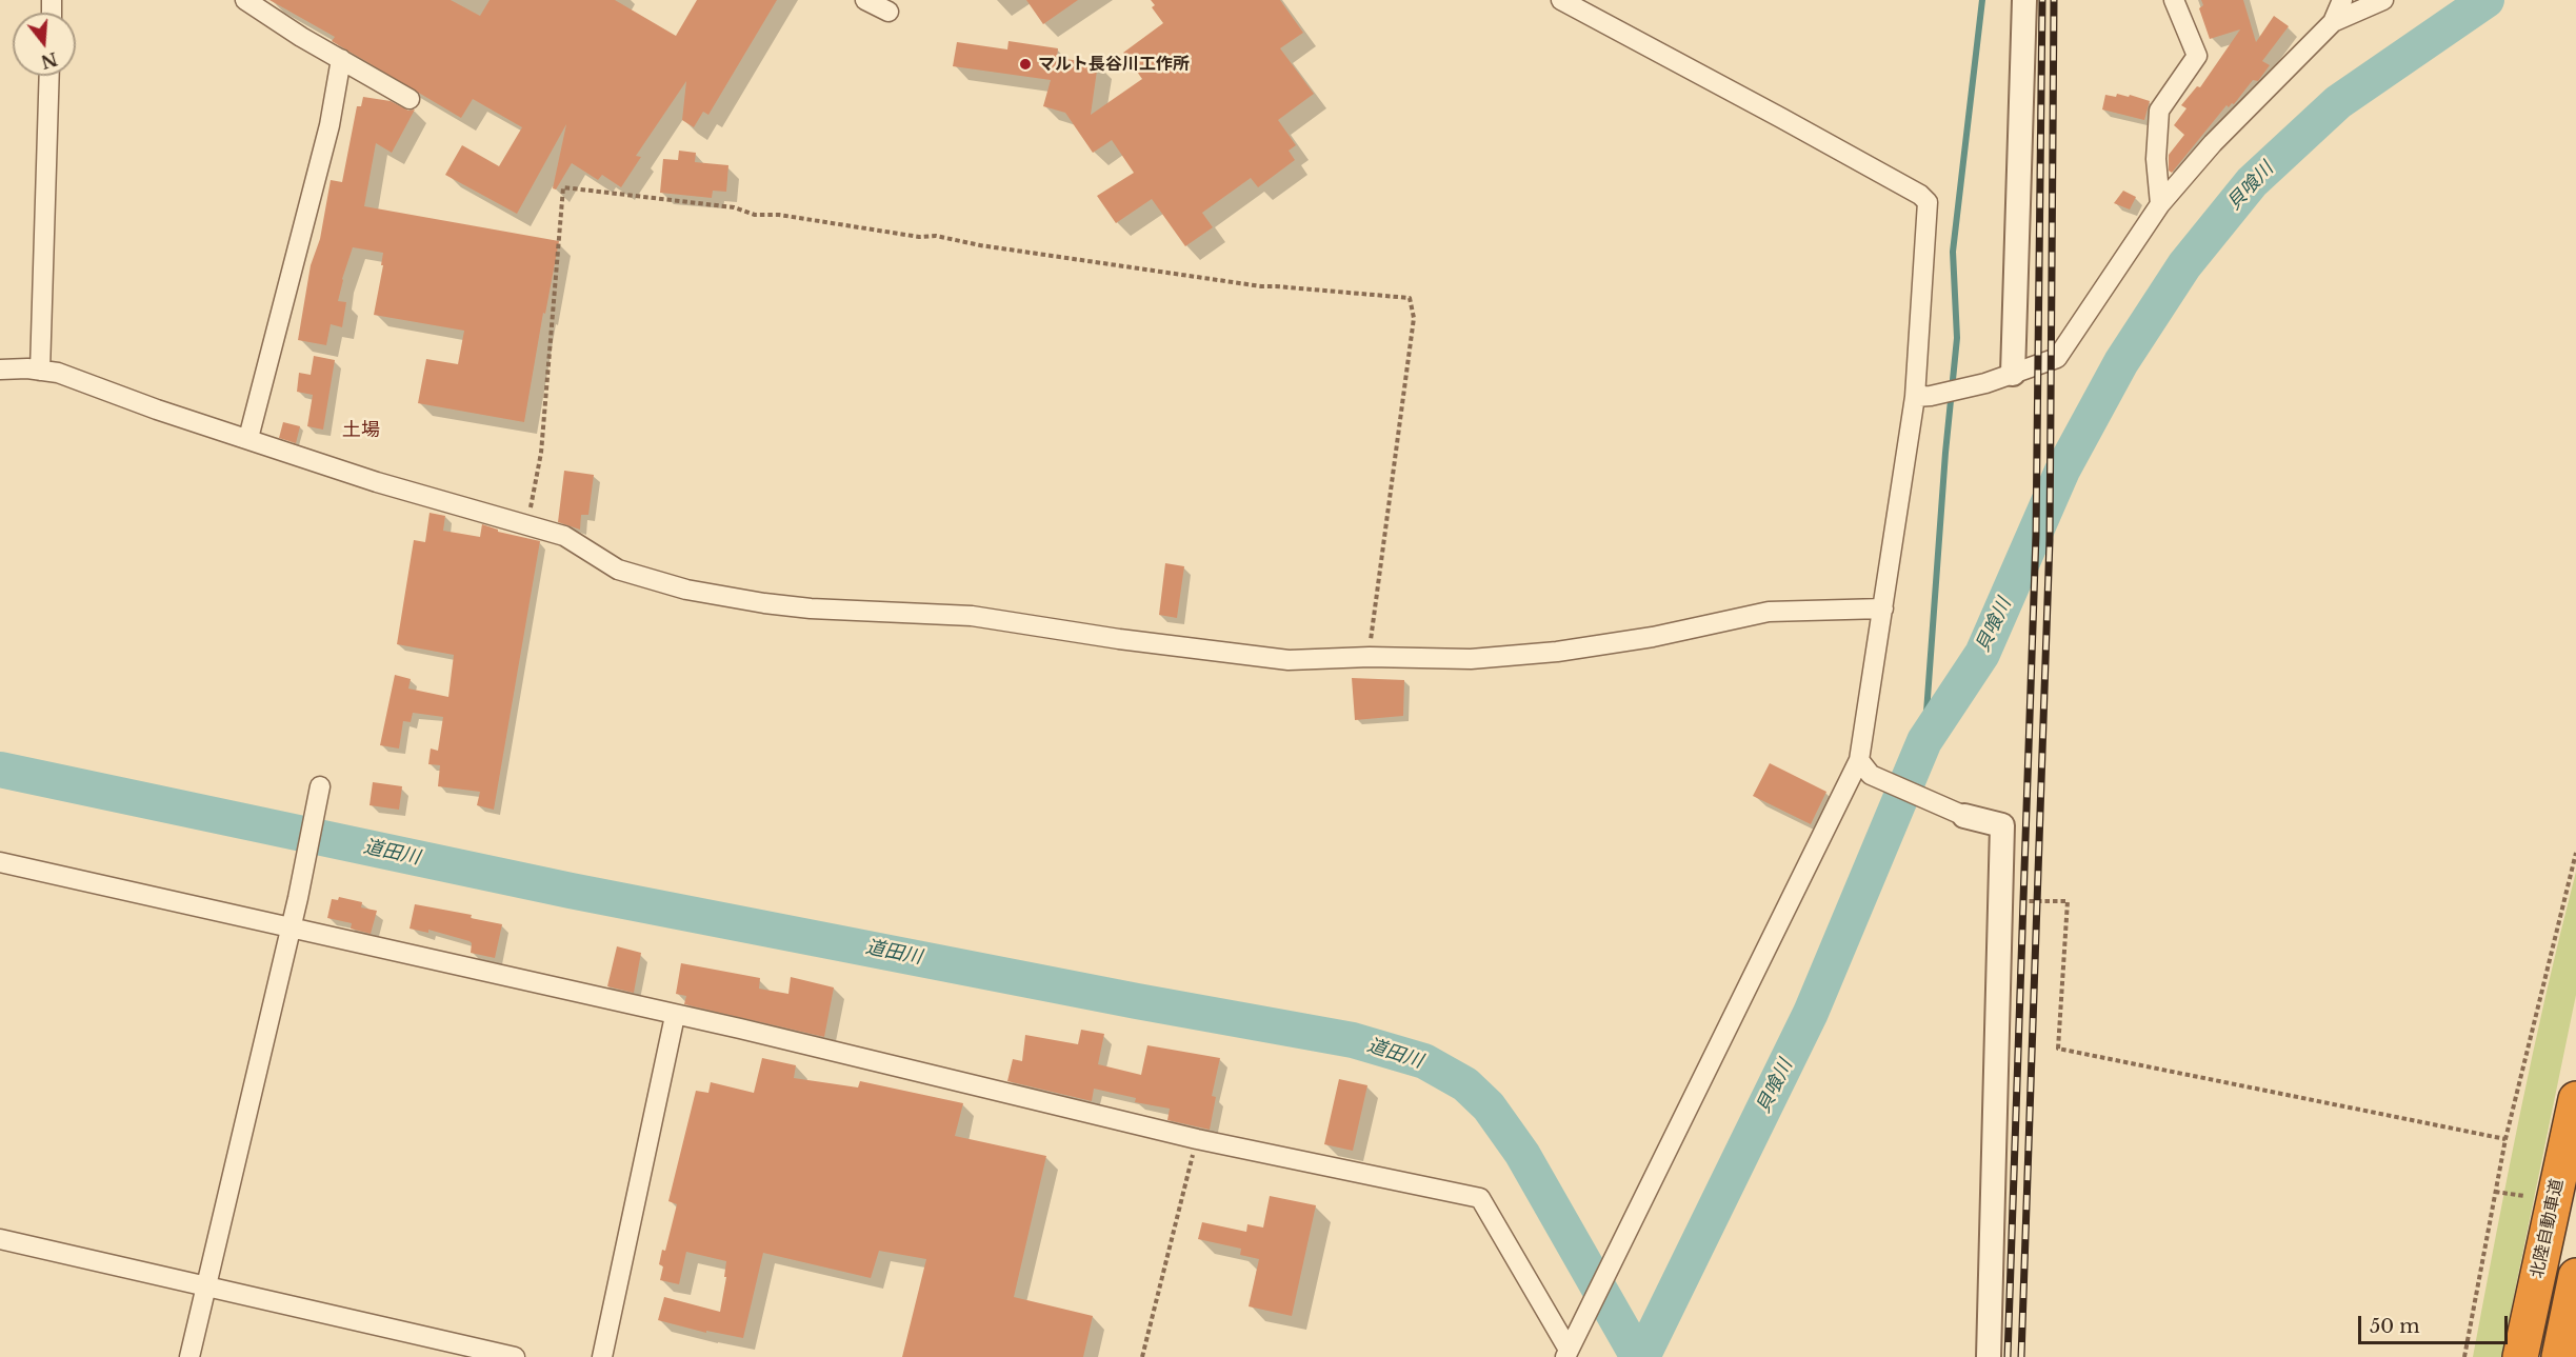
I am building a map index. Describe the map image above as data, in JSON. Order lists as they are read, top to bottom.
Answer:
{
  "streets": {
    "highway": ["北陸自動車道"]
  },
  "districts": ["土場"],
  "water": ["貝喰川", "道田川"],
  "places": ["マルト長谷川工作所"],
  "scale_bar": "50 m",
  "north": "bottom"
}
